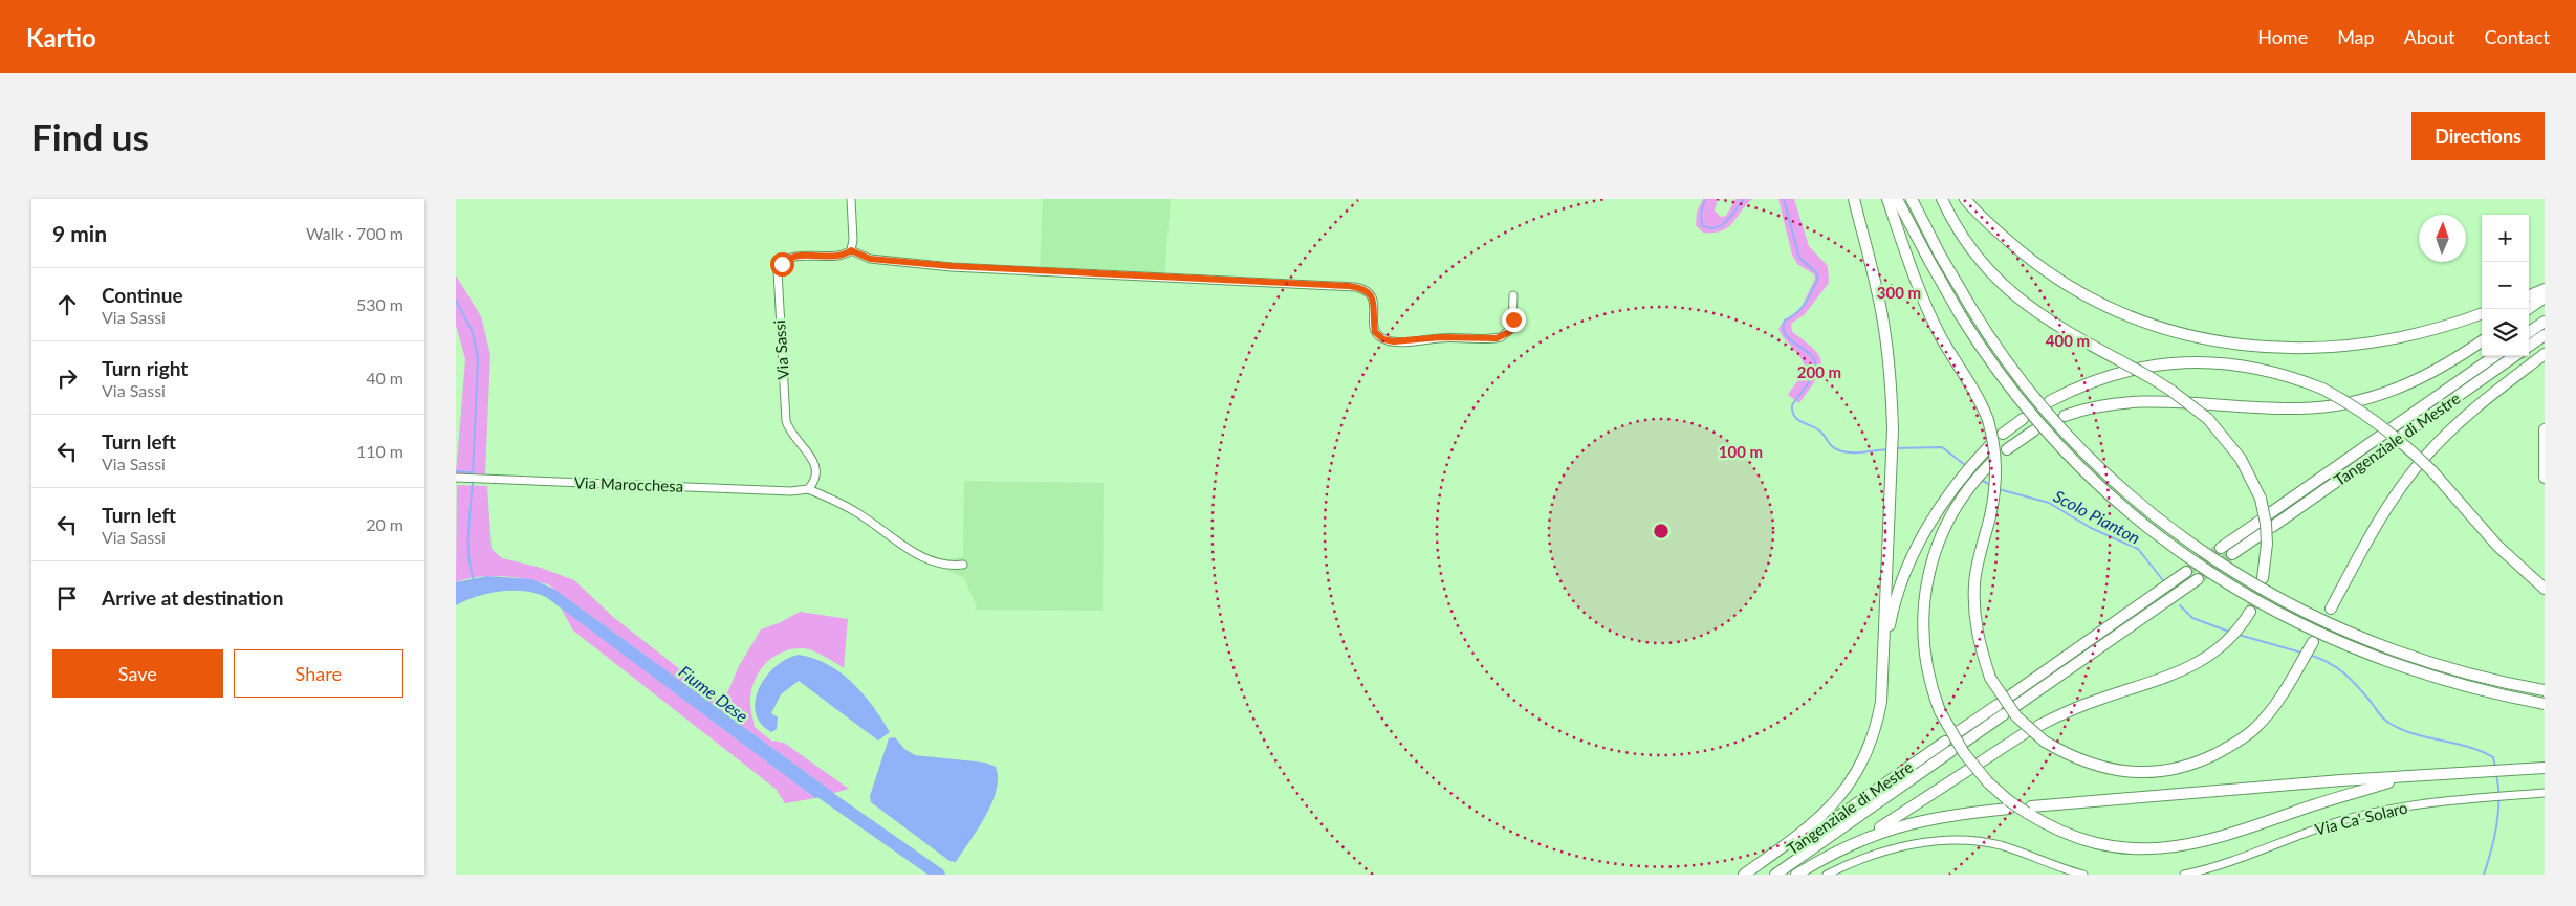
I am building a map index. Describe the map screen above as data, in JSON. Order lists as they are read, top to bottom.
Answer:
{
  "streets": {
    "highway": ["Tangenziale di Mestre"],
    "street": ["Via Sassi", "Via Marocchesa", "Via Ca' Solaro"]
  },
  "crossings": [
    ["Via Sassi", "Via Marocchesa"]
  ],
  "water": ["Scolo Pianton", "Fiume Dese"],
  "north": "top",
  "page": {
    "header": "Kartio",
    "nav": [
      "Home",
      "Map",
      "About",
      "Contact"
    ],
    "buttons": [
      "Directions",
      ["Save", "Share"]
    ],
    "title": "Find us",
    "heading": ["9 min", "Walk · 700 m"],
    "map_buttons": ["+", "−"],
    "list": [
      ["Continue", "Via Sassi", "530 m"],
      ["Turn right", "Via Sassi", "40 m"],
      ["Turn left", "Via Sassi", "110 m"],
      ["Turn left", "Via Sassi", "20 m"],
      "Arrive at destination"
    ]
  },
  "rings": [
    "300 m",
    "400 m",
    "200 m",
    "100 m"
  ]
}
